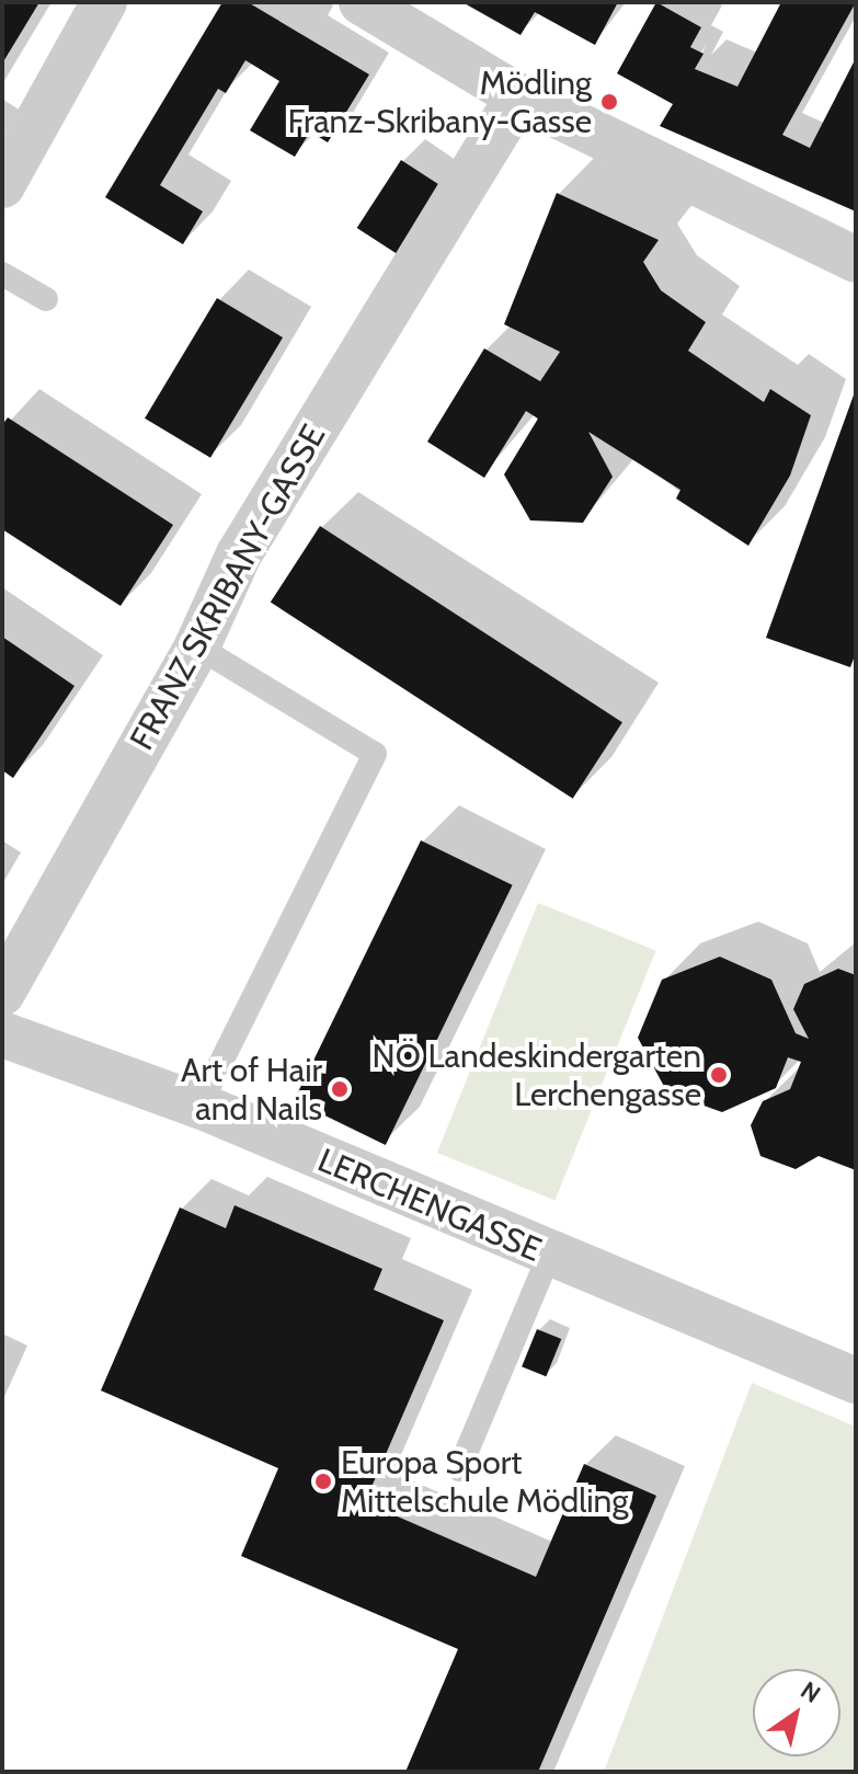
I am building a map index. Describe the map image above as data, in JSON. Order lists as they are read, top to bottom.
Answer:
{
  "streets": {
    "street": ["FRANZ SKRIBANY-GASSE", "LERCHENGASSE"]
  },
  "places": [
    "Mödling Franz-Skribany-Gasse",
    "NÖ Landeskindergarten Lerchengasse",
    "Art of Hair and Nails",
    "Europa Sport Mittelschule Mödling"
  ],
  "north": "top right"
}
